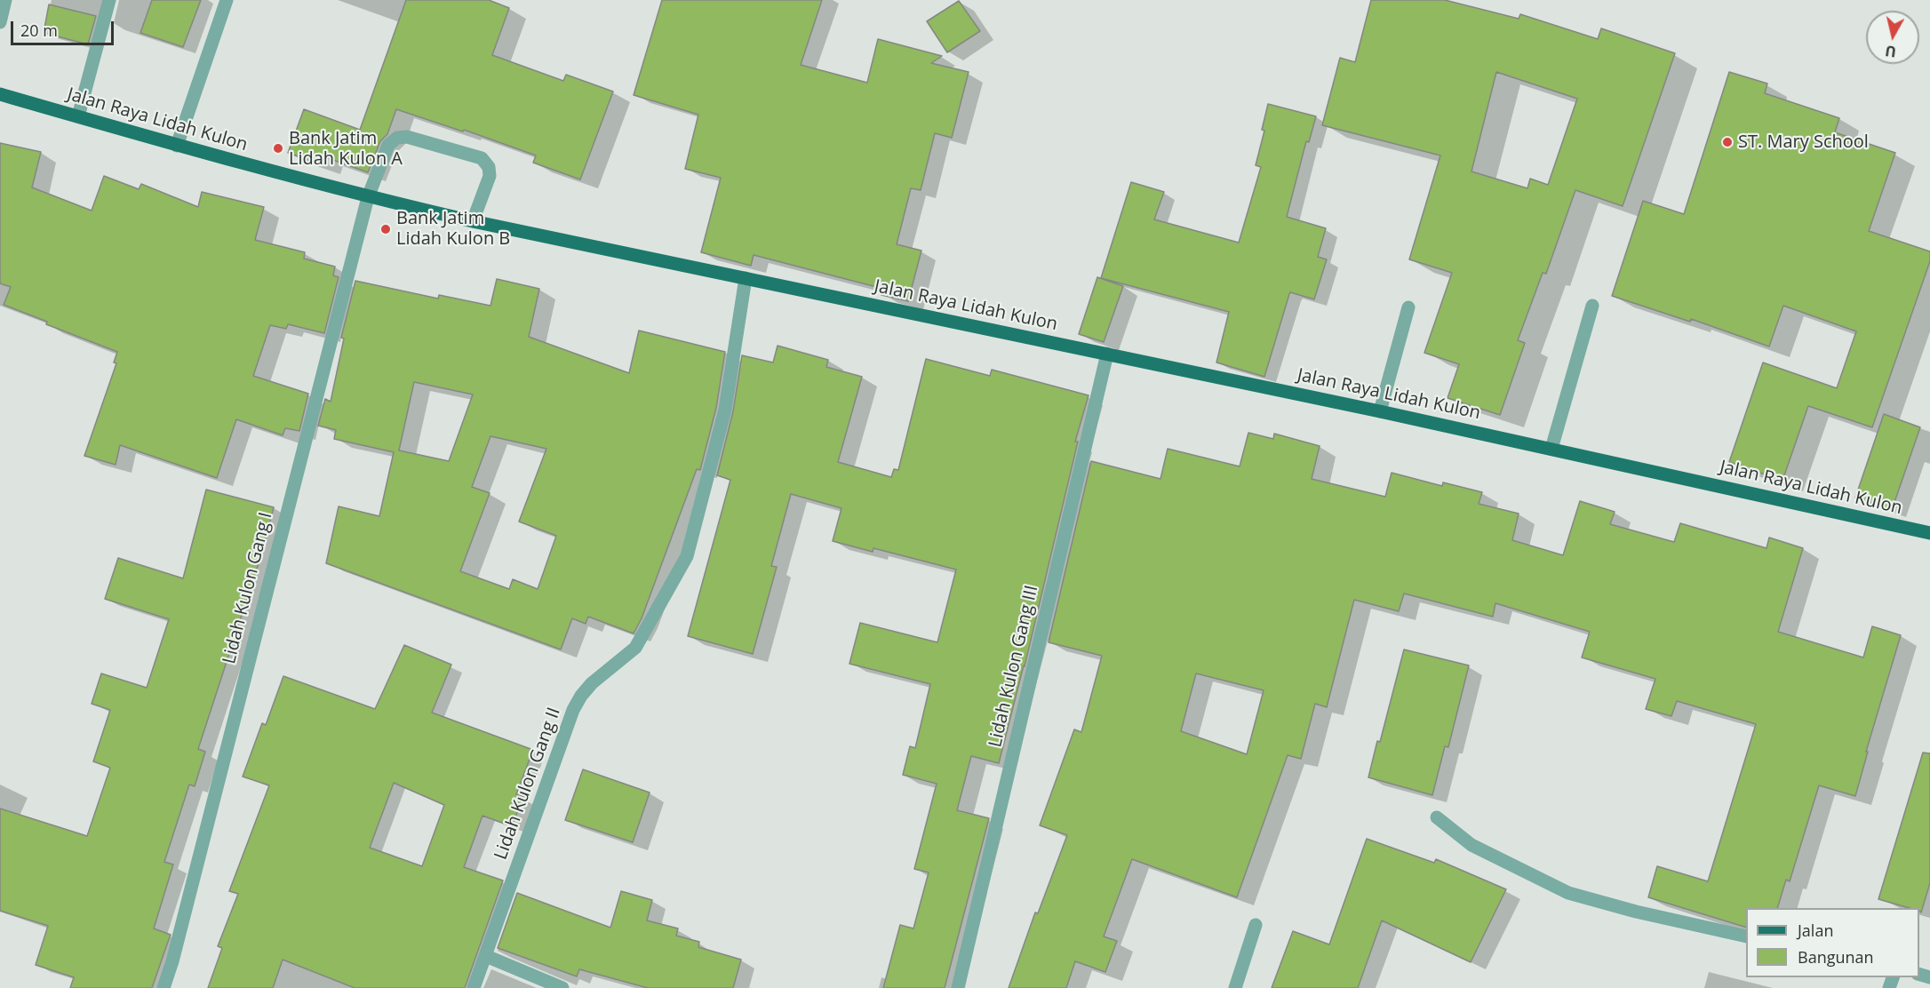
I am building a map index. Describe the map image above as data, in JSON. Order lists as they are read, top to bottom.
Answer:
{
  "streets": {
    "main road": ["Jalan Raya Lidah Kulon"],
    "street": ["Lidah Kulon Gang I", "Lidah Kulon Gang III", "Lidah Kulon Gang II"]
  },
  "crossings": [
    ["Jalan Raya Lidah Kulon", "Lidah Kulon Gang I"],
    ["Jalan Raya Lidah Kulon", "Lidah Kulon Gang III"],
    ["Jalan Raya Lidah Kulon", "Lidah Kulon Gang II"]
  ],
  "places": ["ST. Mary School", "Bank Jatim Lidah Kulon A", "Bank Jatim Lidah Kulon B"],
  "legend": ["Jalan", "Bangunan"],
  "scale_bar": "20 m",
  "north": "bottom"
}
